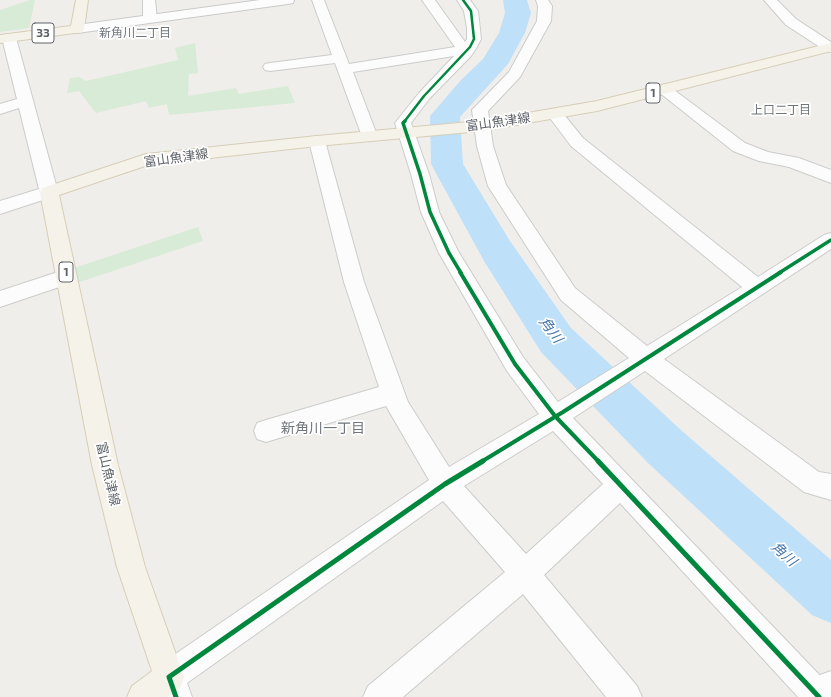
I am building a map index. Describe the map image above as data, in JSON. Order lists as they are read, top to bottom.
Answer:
{
  "streets": {
    "main road": ["33", "1", "富山魚津線"]
  },
  "districts": ["新角川二丁目", "上口二丁目", "新角川一丁目"],
  "water": ["角川"]
}
